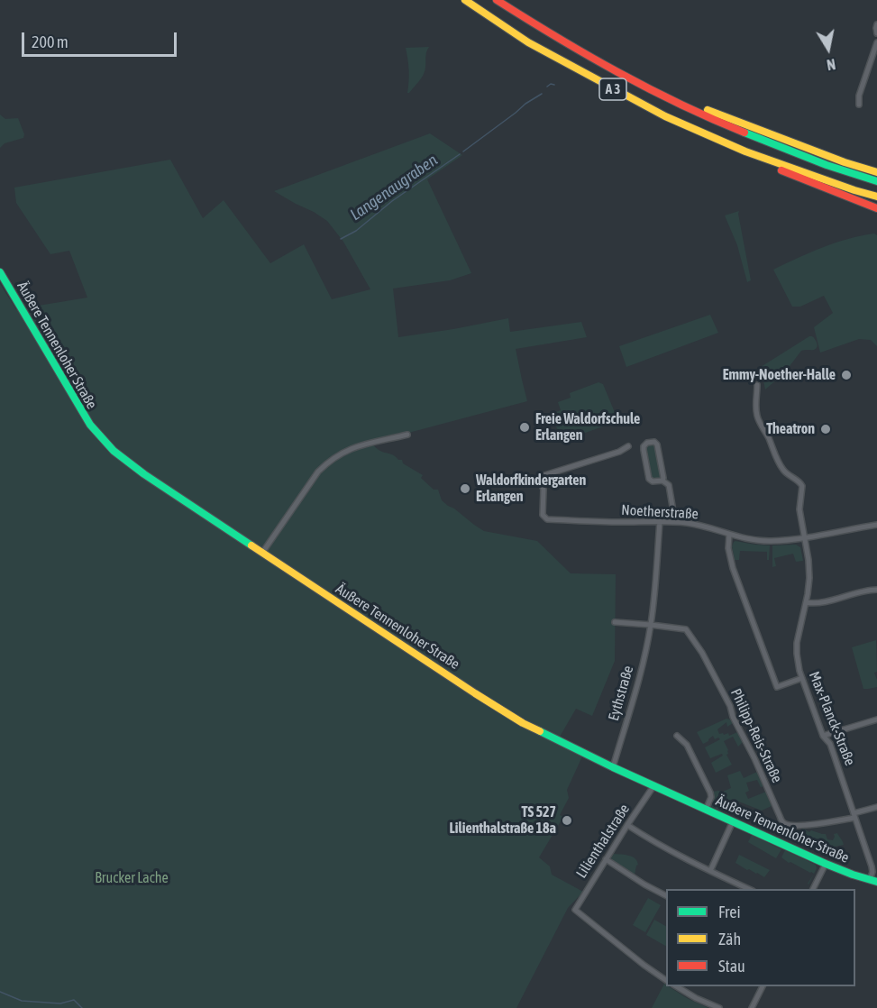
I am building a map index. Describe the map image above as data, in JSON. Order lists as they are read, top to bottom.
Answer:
{
  "streets": {
    "main road": ["A 3", "Äußere Tennenloher Straße"],
    "street": [
      "Noetherstraße",
      "Eythstraße",
      "Max-Planck-Straße",
      "Philipp-Reis-Straße",
      "Lilienthalstraße"
    ]
  },
  "crossings": [
    ["Äußere Tennenloher Straße", "Eythstraße"],
    ["Äußere Tennenloher Straße", "Max-Planck-Straße"],
    ["Äußere Tennenloher Straße", "Lilienthalstraße"],
    ["Noetherstraße", "Eythstraße"],
    ["Noetherstraße", "Max-Planck-Straße"],
    ["Eythstraße", "Philipp-Reis-Straße"],
    ["Max-Planck-Straße", "Philipp-Reis-Straße"]
  ],
  "water": ["Langenaugraben"],
  "parks": ["Brucker Lache"],
  "places": [
    "Emmy-Noether-Halle",
    "Freie Waldorfschule Erlangen",
    "Theatron",
    "Waldorfkindergarten Erlangen",
    "TS 527 Lilienthalstraße 18a"
  ],
  "legend": ["Frei", "Zäh", "Stau"],
  "scale_bar": "200 m",
  "north": "bottom"
}
